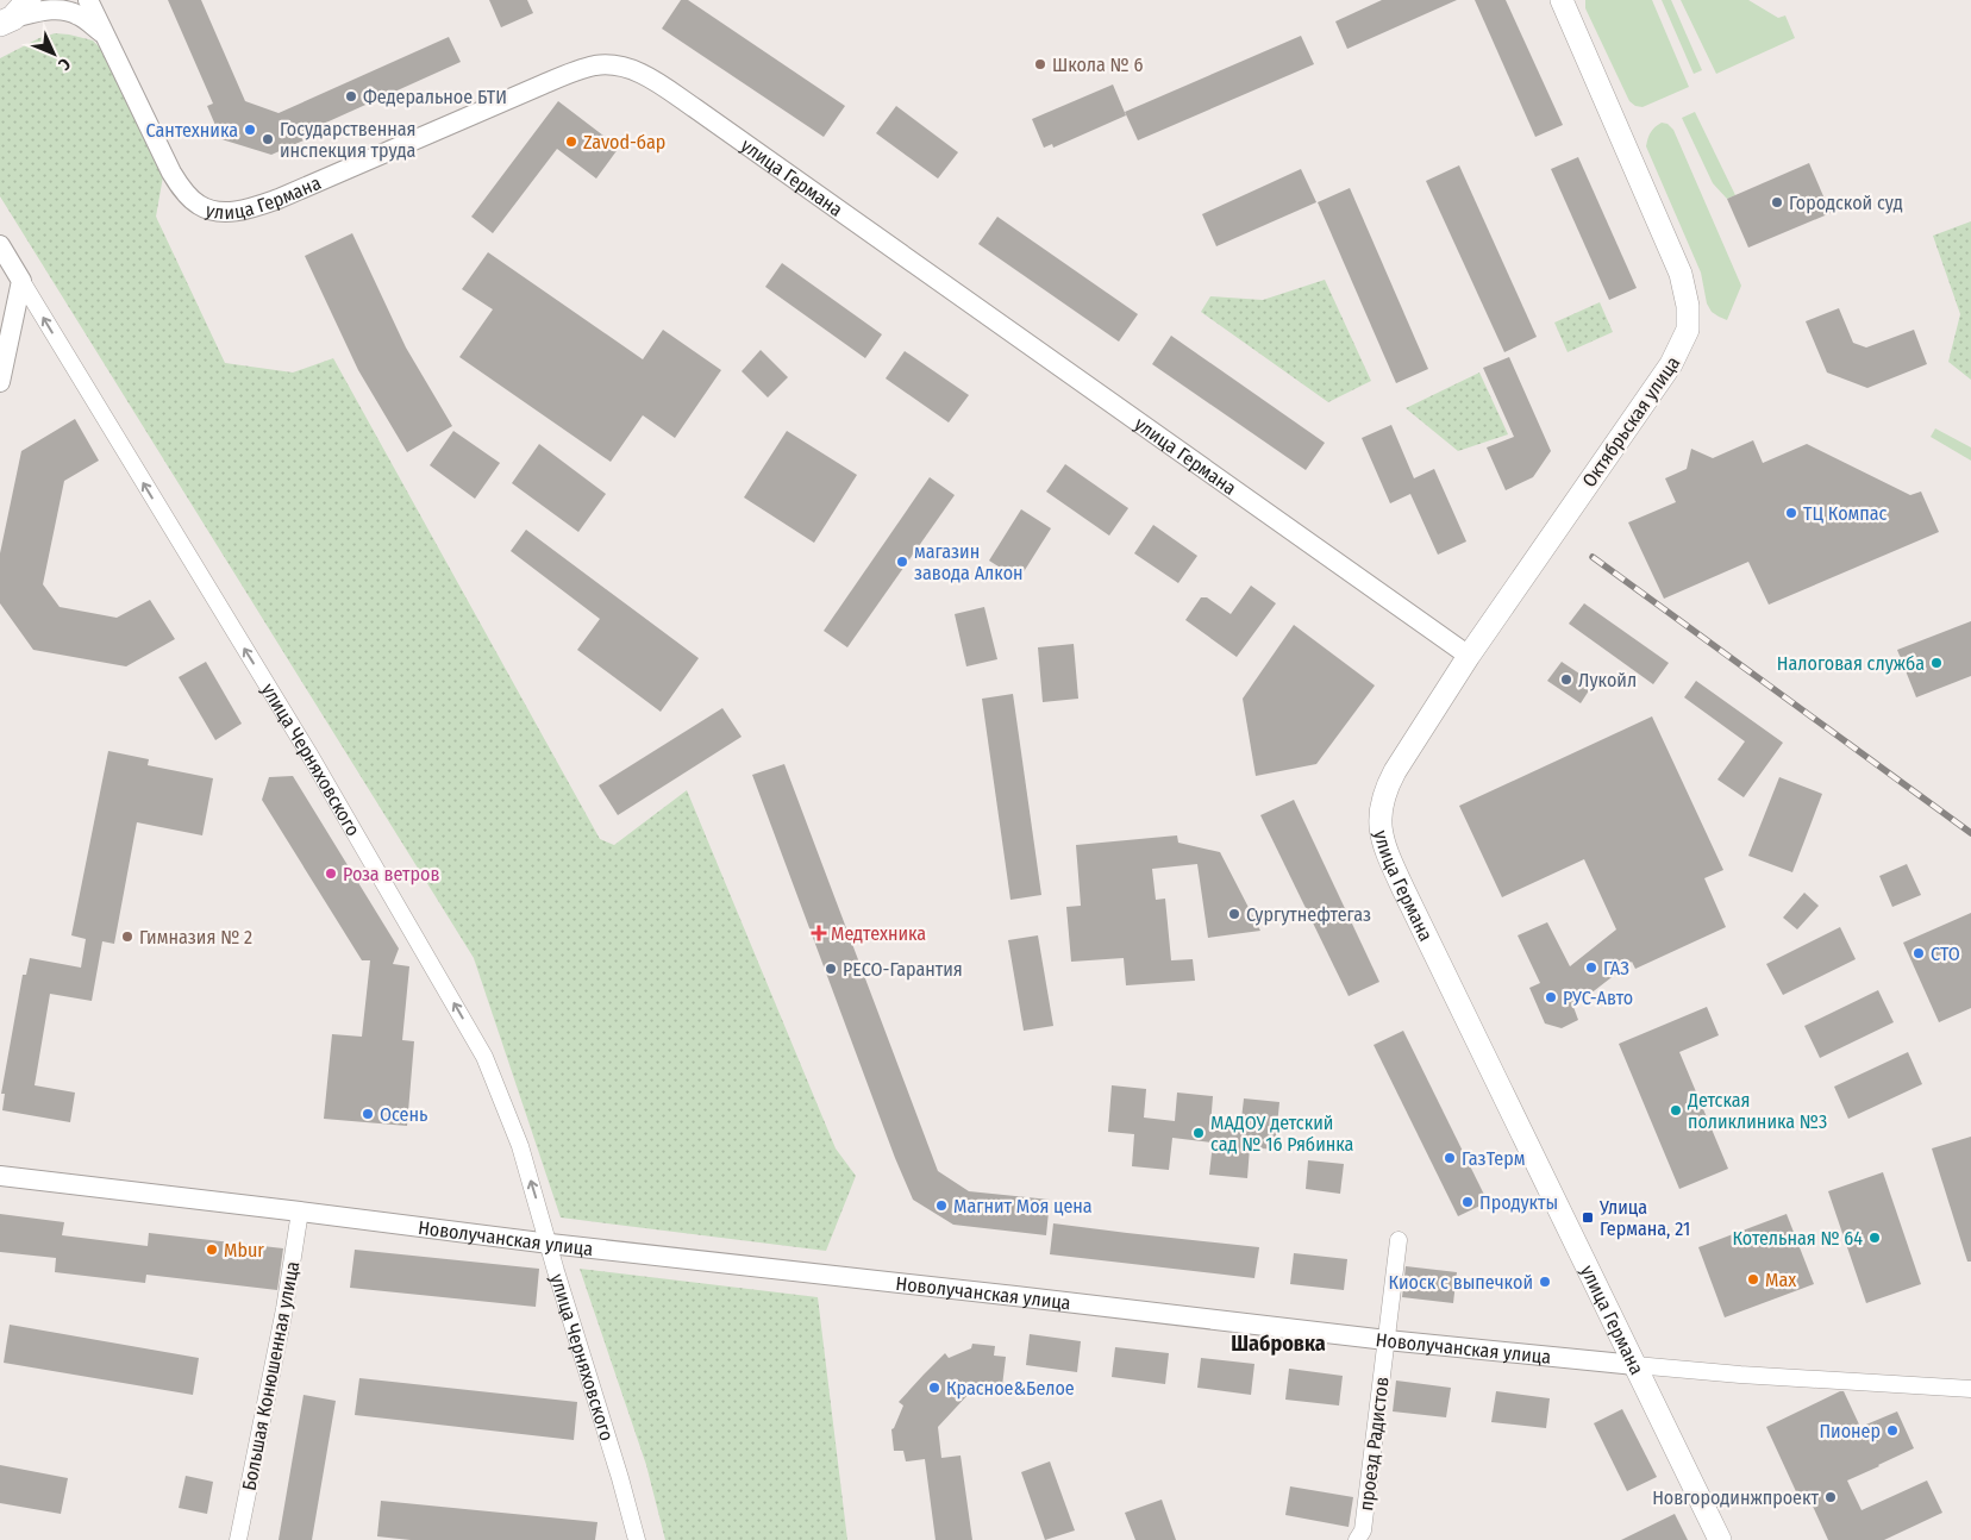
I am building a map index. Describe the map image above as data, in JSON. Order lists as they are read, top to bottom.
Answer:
{
  "streets": {
    "main road": ["улица Германа", "Октябрьская улица"],
    "street": [
      "улица Черняховского",
      "Новолучанская улица",
      "Большая Конюшенная улица",
      "проезд Радистов"
    ]
  },
  "crossings": [
    ["улица Германа", "Октябрьская улица"],
    ["улица Германа", "Новолучанская улица"],
    ["улица Черняховского", "Новолучанская улица"],
    ["Новолучанская улица", "Большая Конюшенная улица"],
    ["Новолучанская улица", "проезд Радистов"]
  ],
  "one_way": ["улица Черняховского"],
  "districts": ["Шабровка"],
  "places": {
    "other": [
      "Школа № 6",
      "Федеральное БТИ",
      "Сантехника",
      "Государственная инспекция труда",
      "Zavod-бар",
      "Городской суд",
      "ТЦ Компас",
      "магазин завода Алкон",
      "Налоговая служба",
      "Лукойл",
      "Роза ветров",
      "Сургутнефтегаз",
      "Гимназия № 2",
      "СТО",
      "ГАЗ",
      "РЕСО-Гарантия",
      "РУС-Авто",
      "Детская поликлиника №3",
      "Осень",
      "МАДОУ детский сад № 16 Рябинка",
      "ГазТерм",
      "Продукты",
      "Магнит Моя цена",
      "Котельная № 64",
      "Mbur",
      "Max",
      "Киоск с выпечкой",
      "Красное&Белое",
      "Пионер",
      "Новгородинжпроект"
    ],
    "health": ["Медтехника"],
    "transit": ["Улица Германа, 21"]
  },
  "north": "bottom right"
}
